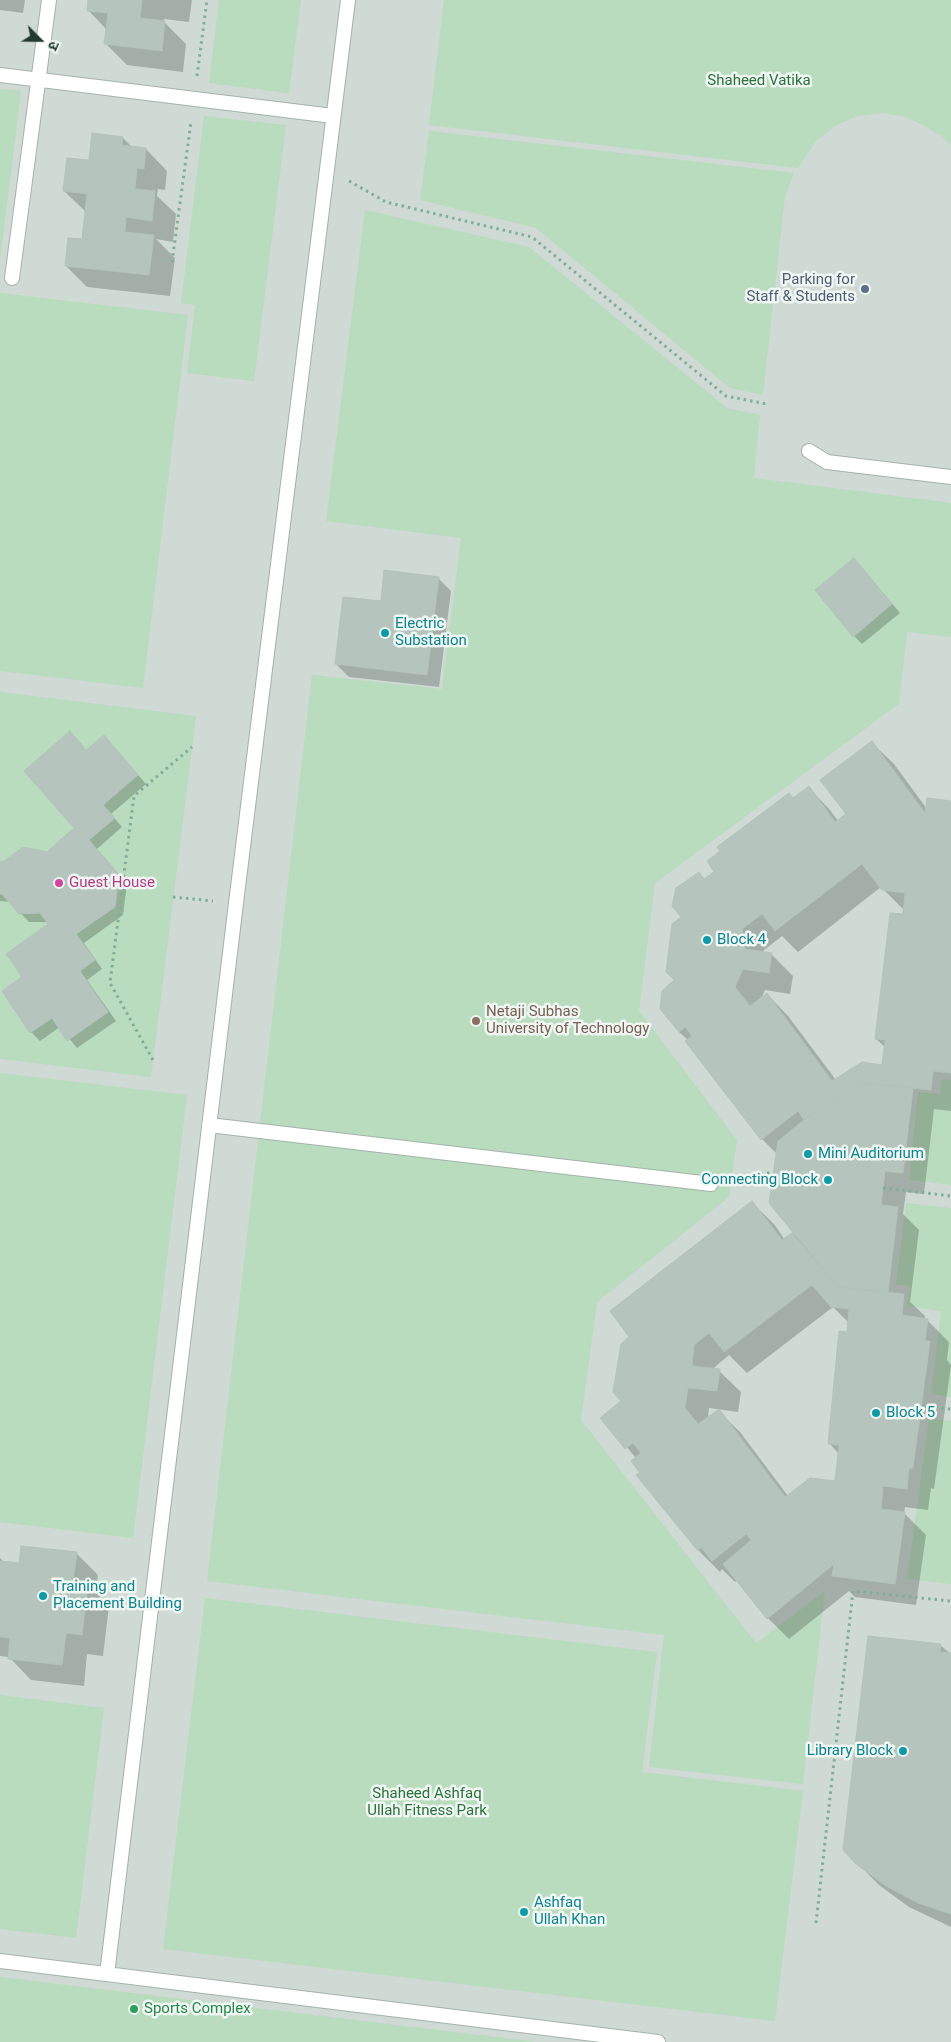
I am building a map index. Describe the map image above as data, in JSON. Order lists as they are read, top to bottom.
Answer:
{
  "parks": ["Shaheed Vatika", "Shaheed Ashfaq Ullah Fitness Park"],
  "places": [
    "Parking for Staff & Students",
    "Electric Substation",
    "Guest House",
    "Block 4",
    "Netaji Subhas University of Technology",
    "Mini Auditorium",
    "Connecting Block",
    "Block 5",
    "Training and Placement Building",
    "Library Block",
    "Ashfaq Ullah Khan",
    "Sports Complex"
  ],
  "north": "bottom right"
}
